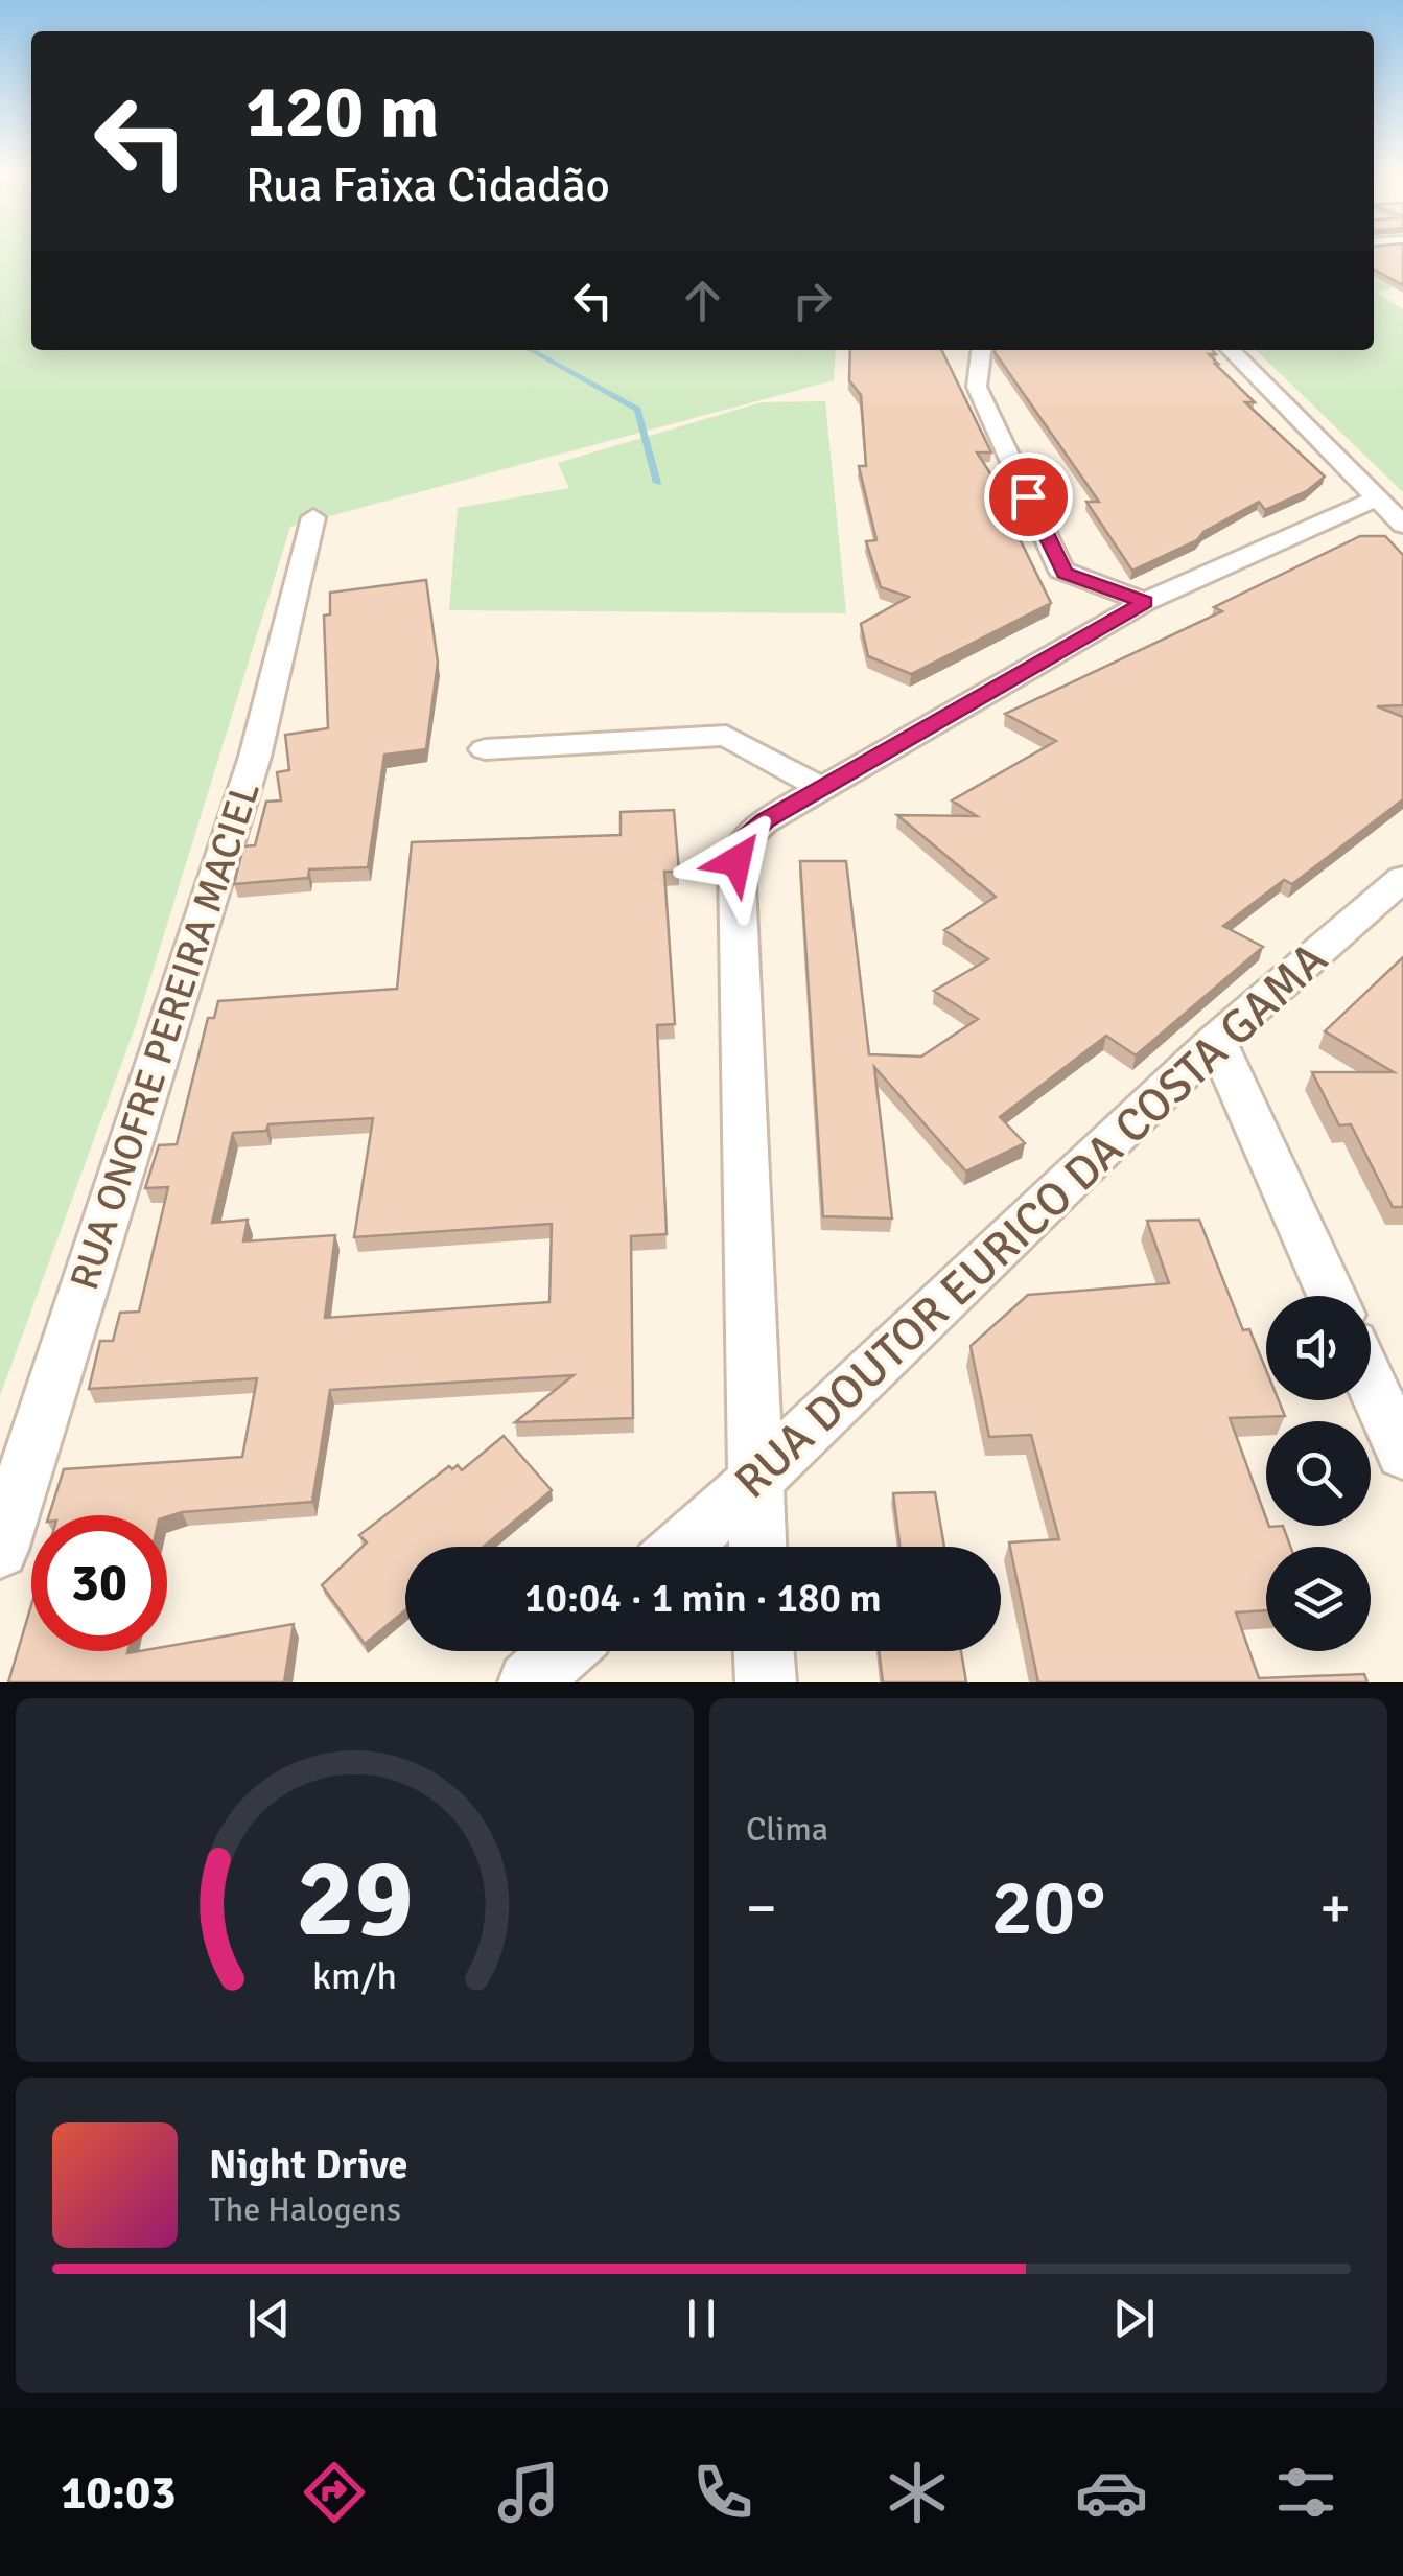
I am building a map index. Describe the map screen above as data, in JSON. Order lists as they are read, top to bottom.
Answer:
{
  "streets": {
    "street": ["RUA ONOFRE PEREIRA MACIEL", "RUA DOUTOR EURICO DA COSTA GAMA"]
  },
  "page": {
    "turn": ["120 m", "Rua Faixa Cidadão"],
    "limit": "30",
    "trip": "10:04 · 1 min · 180 m",
    "tile": "Clima",
    "heat": ["−", "20°", "+"],
    "song": ["Night Drive", "The Halogens"],
    "tabs": "10:03",
    "gauge": ["29", "km/h"]
  }
}
